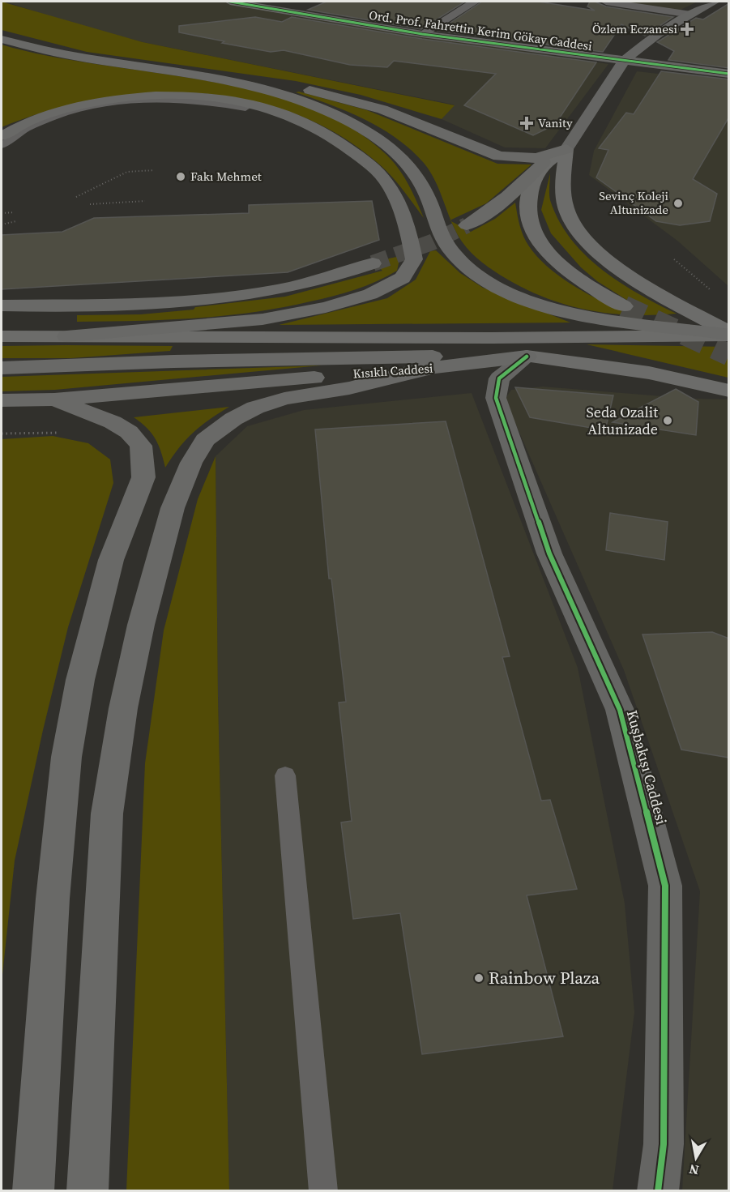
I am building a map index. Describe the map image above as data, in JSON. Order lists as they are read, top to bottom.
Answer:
{
  "streets": {
    "highway": ["Kısıklı Caddesi"],
    "street": ["Ord. Prof. Fahrettin Kerim Gökay Caddesi", "Kuşbakışı Caddesi"]
  },
  "crossings": [
    ["Kısıklı Caddesi", "Kuşbakışı Caddesi"]
  ],
  "places": {
    "health": ["Özlem Eczanesi", "Vanity"],
    "other": [
      "Fakı Mehmet",
      "Sevinç Koleji Altunizade",
      "Seda Ozalit Altunizade",
      "Rainbow Plaza"
    ]
  },
  "north": "bottom"
}
